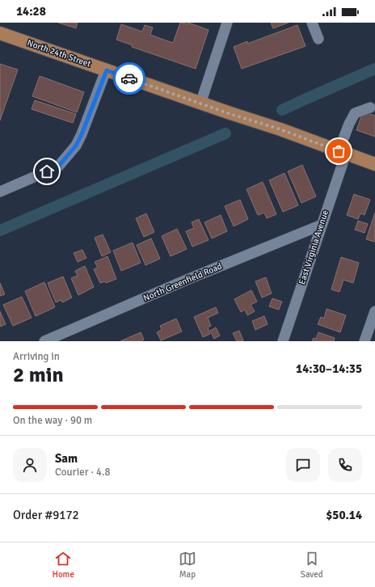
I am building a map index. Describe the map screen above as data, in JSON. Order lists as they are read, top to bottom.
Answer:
{
  "streets": {
    "main road": ["North 24th Street"],
    "street": ["East Virginia Avenue", "North Greenfield Road"]
  },
  "crossings": [
    ["North 24th Street", "East Virginia Avenue"],
    ["East Virginia Avenue", "North Greenfield Road"]
  ],
  "page": {
    "status": "14:28",
    "heading": ["2 min", "Arriving in", "14:30–14:35"],
    "panel": [
      "Sam",
      "Courier · 4.8",
      "Order #9172",
      "$50.14"
    ],
    "bar": "On the way · 90 m",
    "tabs": ["Home", "Map", "Saved"]
  }
}
